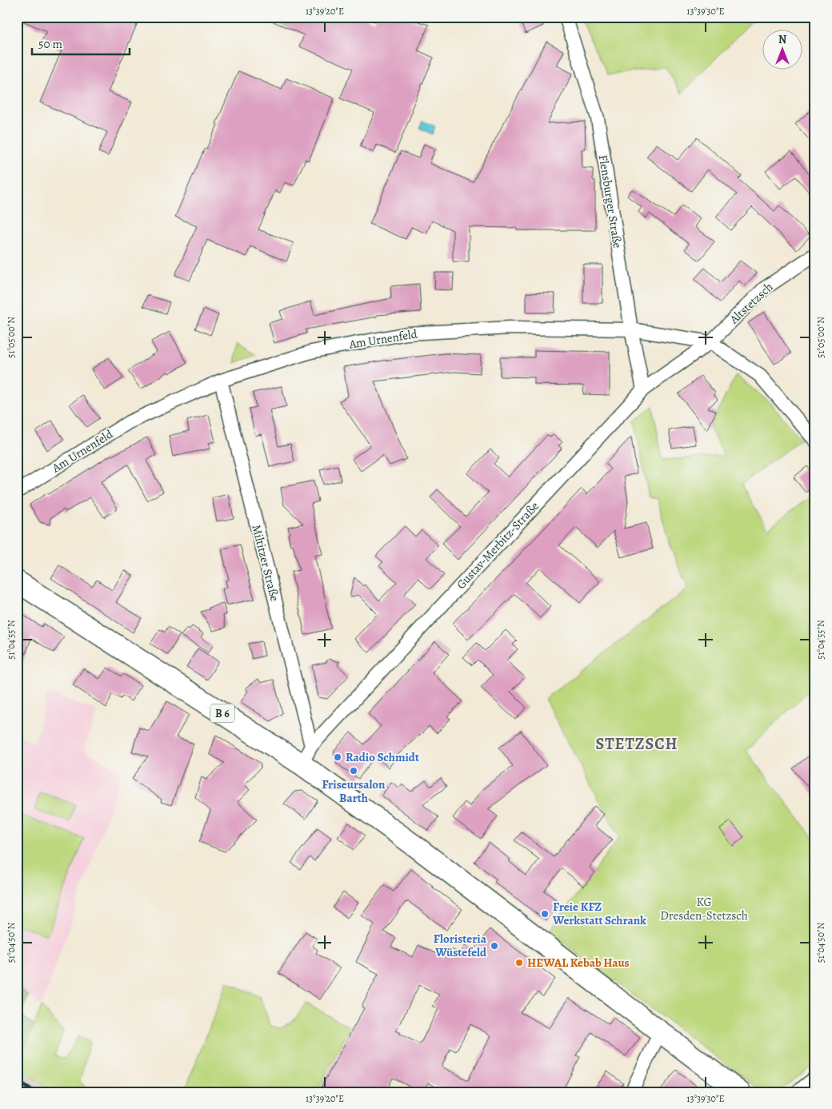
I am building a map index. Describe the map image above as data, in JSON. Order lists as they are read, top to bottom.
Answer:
{
  "streets": {
    "main road": ["B 6"],
    "street": [
      "Flensburger Straße",
      "Altstetzsch",
      "Am Urnenfeld",
      "Gustav-Merbitz-Straße",
      "Miltitzer Straße"
    ]
  },
  "crossings": [
    ["Flensburger Straße", "Am Urnenfeld"],
    ["Flensburger Straße", "Gustav-Merbitz-Straße"],
    ["Altstetzsch", "Am Urnenfeld"],
    ["Altstetzsch", "Gustav-Merbitz-Straße"],
    ["Am Urnenfeld", "Gustav-Merbitz-Straße"],
    ["Am Urnenfeld", "Miltitzer Straße"],
    ["Gustav-Merbitz-Straße", "Miltitzer Straße"],
    ["Gustav-Merbitz-Straße", "B 6"]
  ],
  "districts": ["STETZSCH"],
  "parks": ["KG Dresden-Stetzsch"],
  "places": [
    "Radio Schmidt",
    "Friseursalon Barth",
    "Freie KFZ Werkstatt Schrank",
    "Floristeria Wüstefeld",
    "HEWAL Kebab Haus"
  ],
  "scale_bar": "50 m",
  "north": "top",
  "coordinates": [
    "13°39'20\"E",
    "13°39'30\"E",
    "51°05'00\"N",
    "51°04'55\"N",
    "51°04'50\"N"
  ]
}
